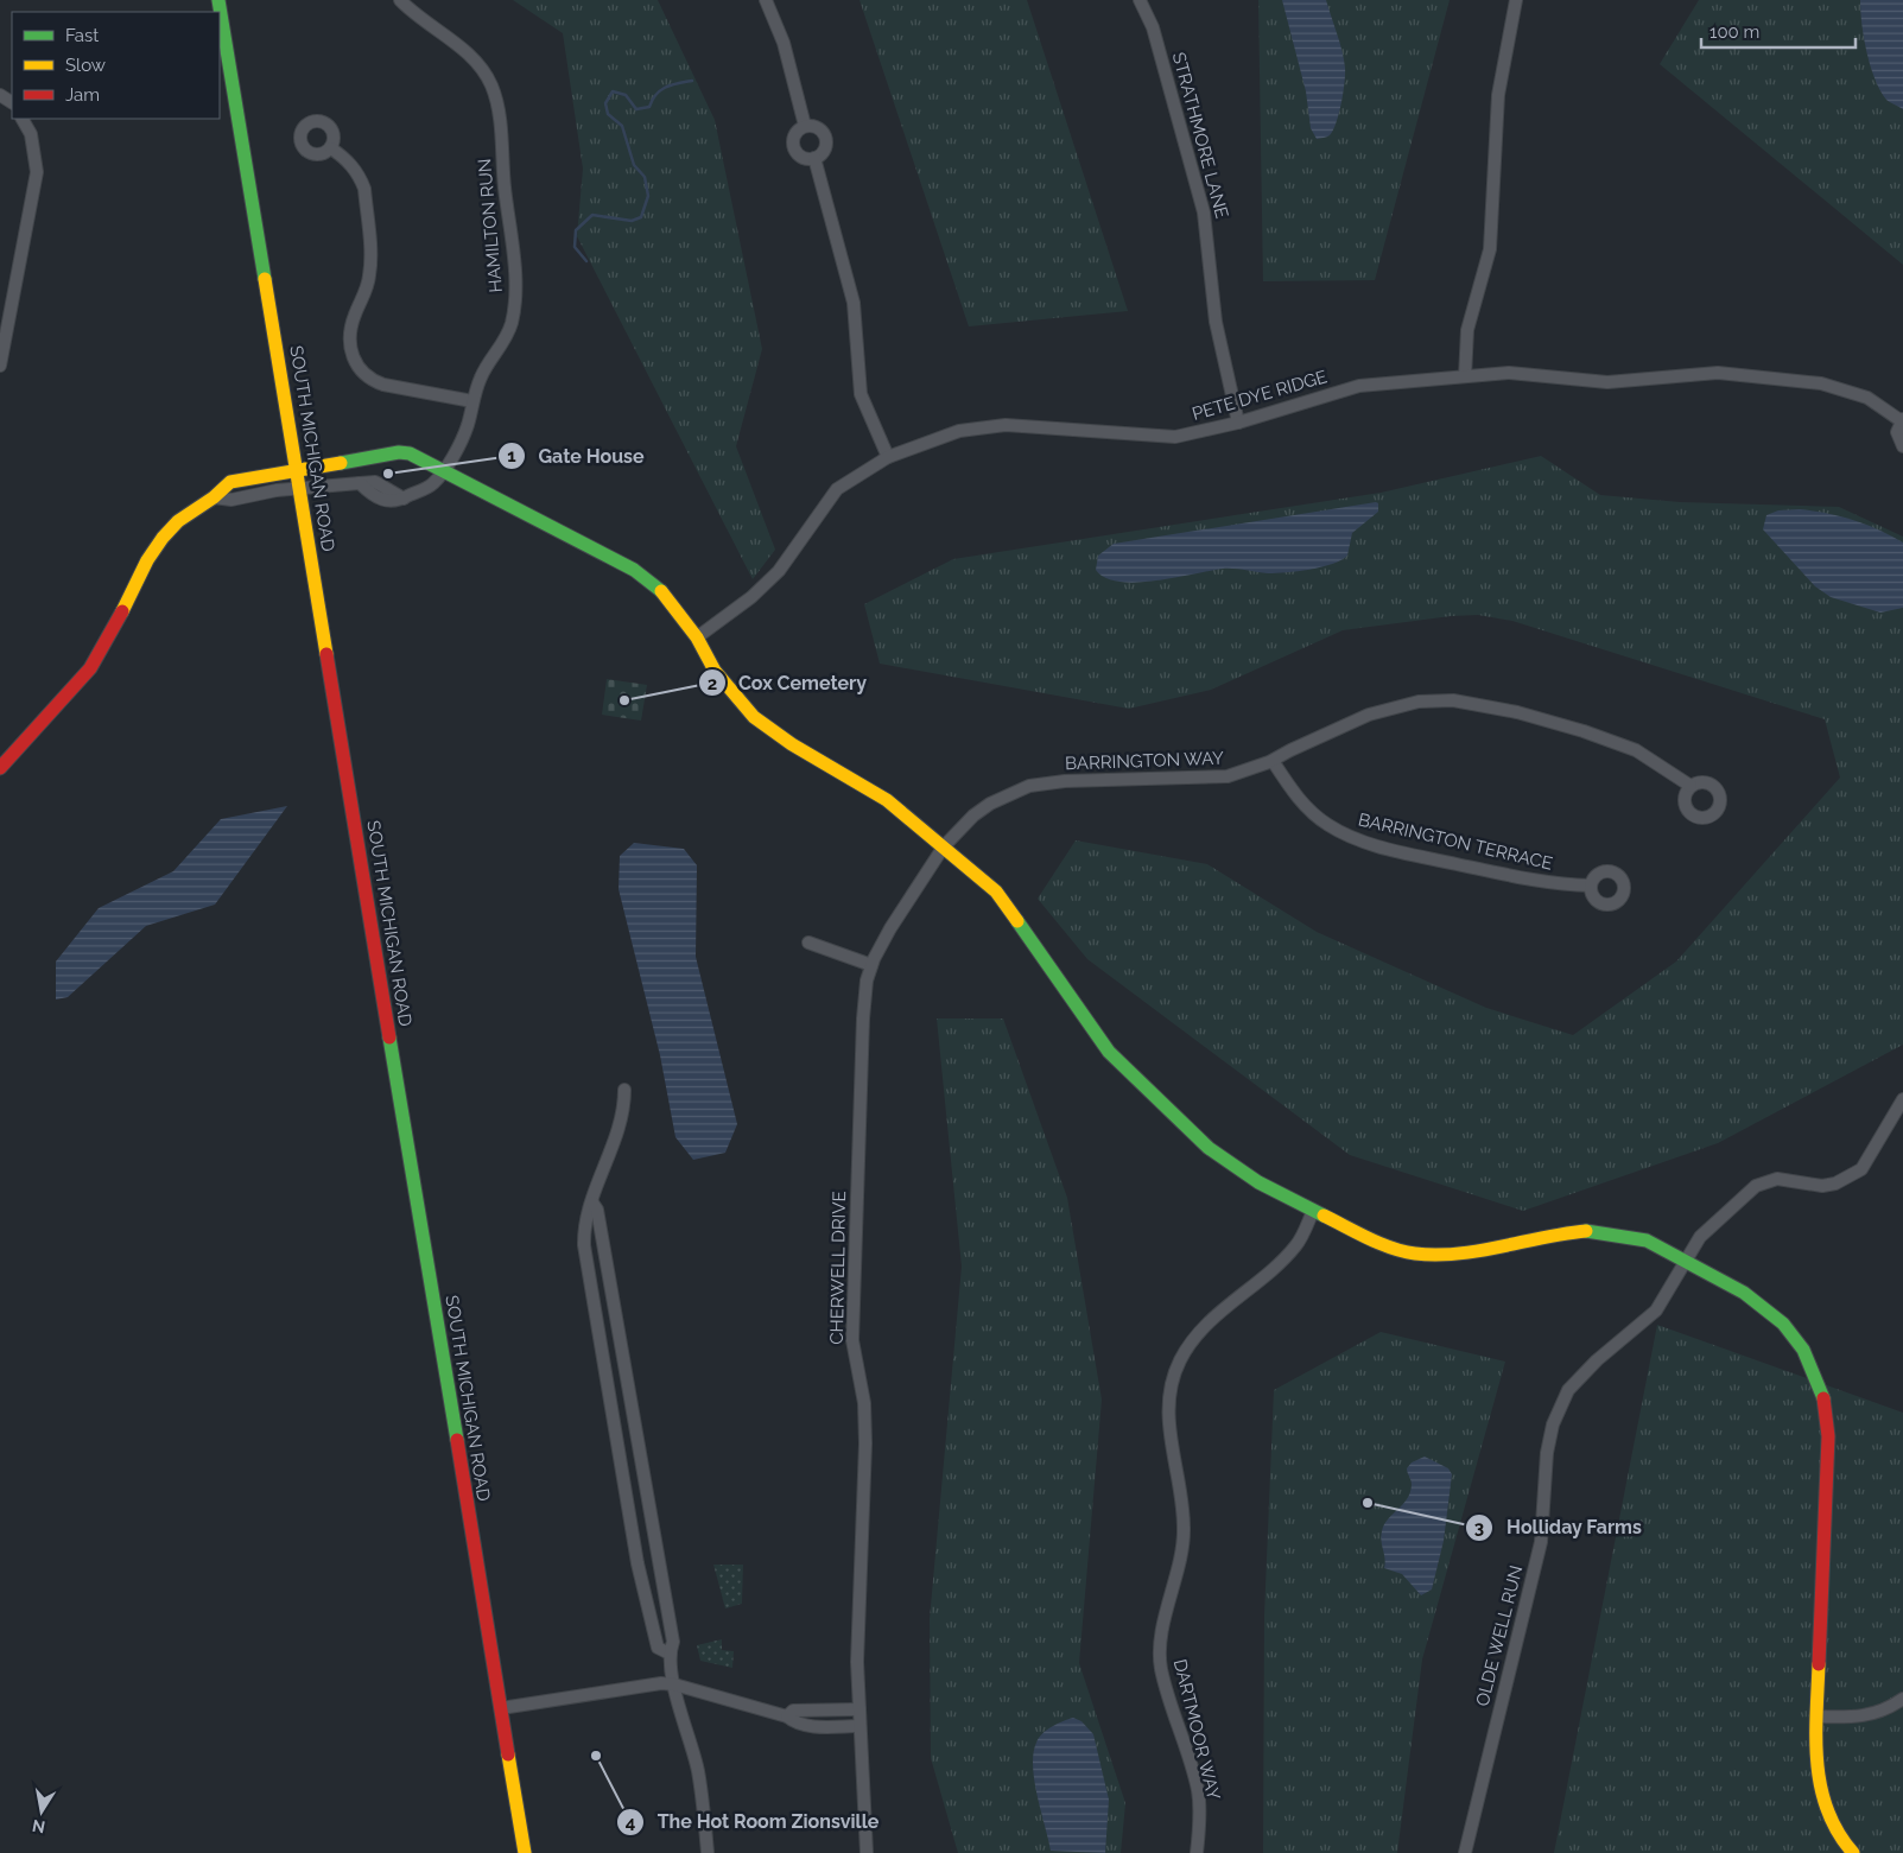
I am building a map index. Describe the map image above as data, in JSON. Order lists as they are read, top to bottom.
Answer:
{
  "streets": {
    "street": [
      "STRATHMORE LANE",
      "HAMILTON RUN",
      "PETE DYE RIDGE",
      "SOUTH MICHIGAN ROAD",
      "BARRINGTON WAY",
      "BARRINGTON TERRACE",
      "CHERWELL DRIVE",
      "OLDE WELL RUN",
      "DARTMOOR WAY"
    ]
  },
  "crossings": [
    ["STRATHMORE LANE", "PETE DYE RIDGE"],
    ["BARRINGTON WAY", "BARRINGTON TERRACE"],
    ["BARRINGTON WAY", "CHERWELL DRIVE"]
  ],
  "places": [
    "Gate House",
    "Cox Cemetery",
    "Holliday Farms",
    "The Hot Room Zionsville"
  ],
  "legend": ["Fast", "Slow", "Jam"],
  "scale_bar": "100 m",
  "north": "bottom"
}
